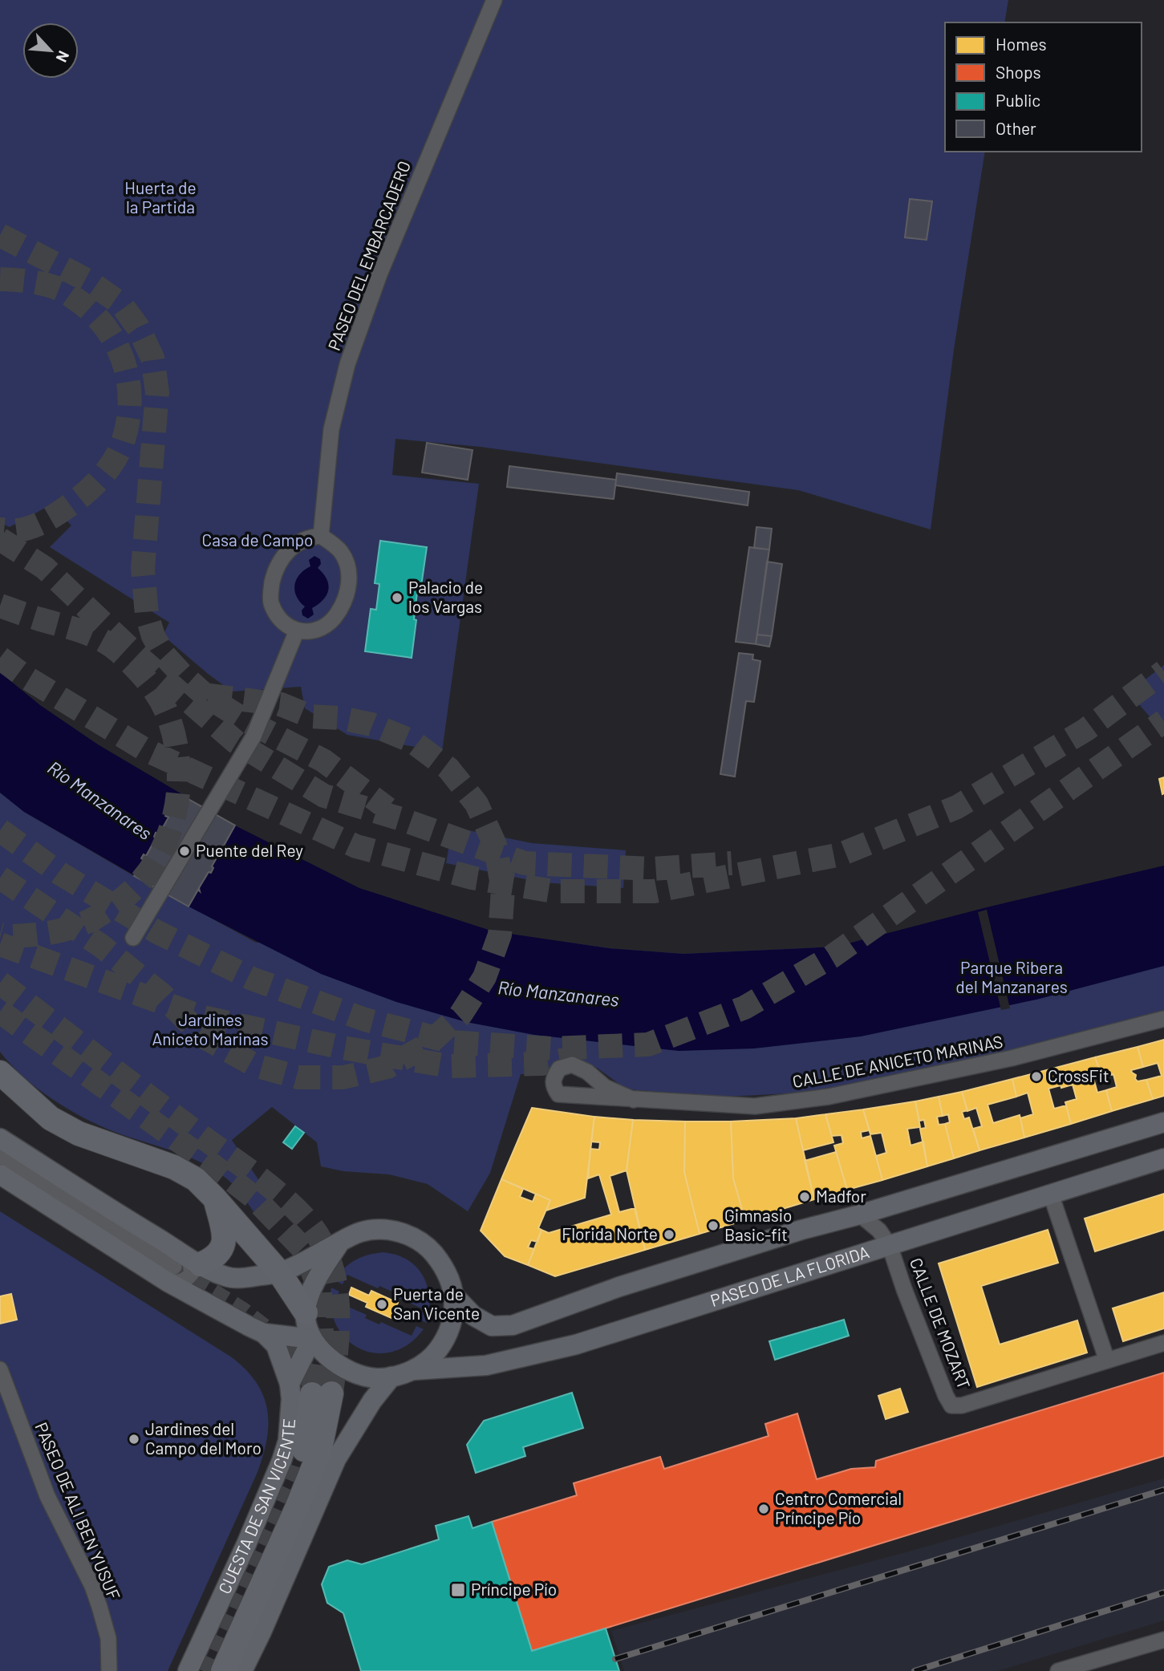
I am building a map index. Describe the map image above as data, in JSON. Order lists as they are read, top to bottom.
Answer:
{
  "streets": {
    "main road": ["PASEO DE LA FLORIDA", "CUESTA DE SAN VICENTE"],
    "street": [
      "PASEO DEL EMBARCADERO",
      "CALLE DE ANICETO MARINAS",
      "CALLE DE MOZART",
      "PASEO DE ALI BEN YUSUF"
    ]
  },
  "crossings": [
    ["PASEO DE LA FLORIDA", "CALLE DE MOZART"],
    ["PASEO DE LA FLORIDA", "CUESTA DE SAN VICENTE"]
  ],
  "water": ["Río Manzanares"],
  "parks": [
    "Huerta de la Partida",
    "Casa de Campo",
    "Parque Ribera del Manzanares",
    "Jardines Aniceto Marinas"
  ],
  "places": {
    "other": [
      "Palacio de los Vargas",
      "Puente del Rey",
      "CrossFit",
      "Madfor",
      "Gimnasio Basic-fit",
      "Florida Norte",
      "Puerta de San Vicente",
      "Jardines del Campo del Moro",
      "Centro Comercial Príncipe Pío"
    ],
    "transit": ["Príncipe Pío"]
  },
  "legend": [
    "Homes",
    "Shops",
    "Public",
    "Other"
  ],
  "north": "bottom right"
}
